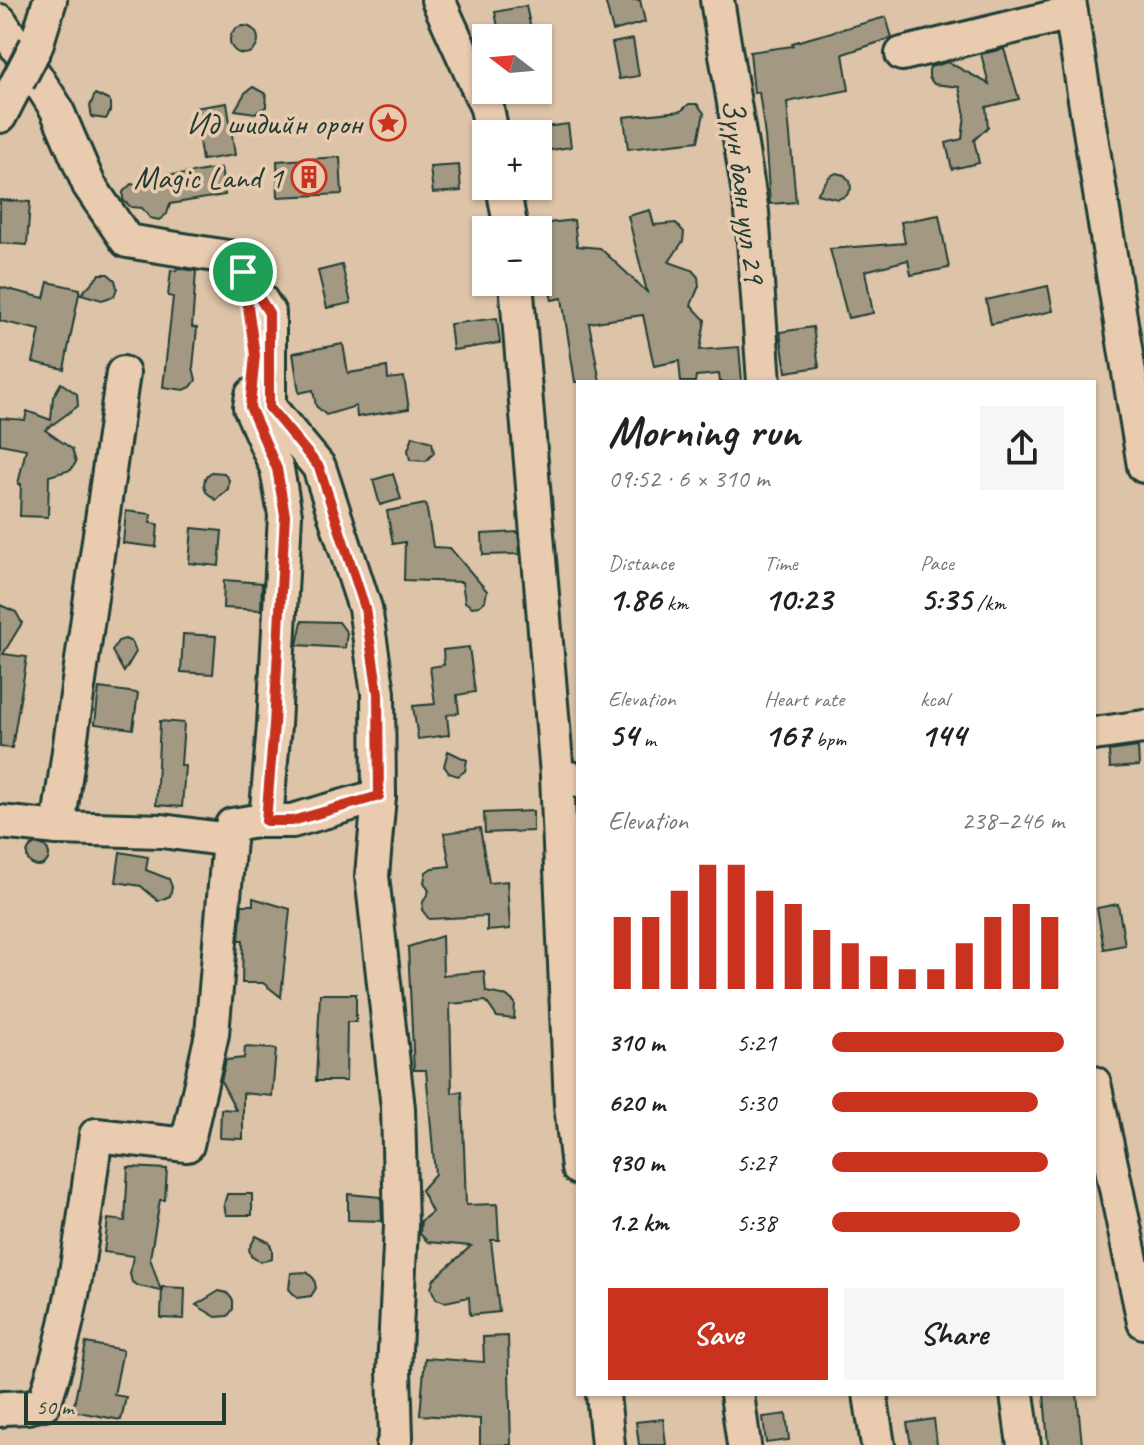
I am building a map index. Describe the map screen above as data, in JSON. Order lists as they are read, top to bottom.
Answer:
{
  "streets": {
    "street": ["Зүүн баян уул 29"]
  },
  "places": {
    "place": ["Ид шидийн орон"],
    "building": ["Magic Land 1"]
  },
  "scale_bar": "50 m",
  "north": "left",
  "page": {
    "map_buttons": ["+", "−"],
    "heading": ["Morning run", "09:52 · 6 × 310 m"],
    "stats": [
      ["Distance", "1.86 km"],
      ["Time", "10:23"],
      ["Pace", "5:35 /km"],
      ["Elevation", "54 m"],
      ["Heart rate", "167 bpm"],
      ["kcal", "144"]
    ],
    "chart": ["Elevation", "238–246 m"],
    "list": [
      {
        "name": "310 m",
        "note": "5:21"
      },
      {
        "name": "620 m",
        "note": "5:30"
      },
      {
        "name": "930 m",
        "note": "5:27"
      },
      {
        "name": "1.2 km",
        "note": "5:38"
      }
    ],
    "buttons": ["Save", "Share"],
    "scale": "50 m"
  }
}
